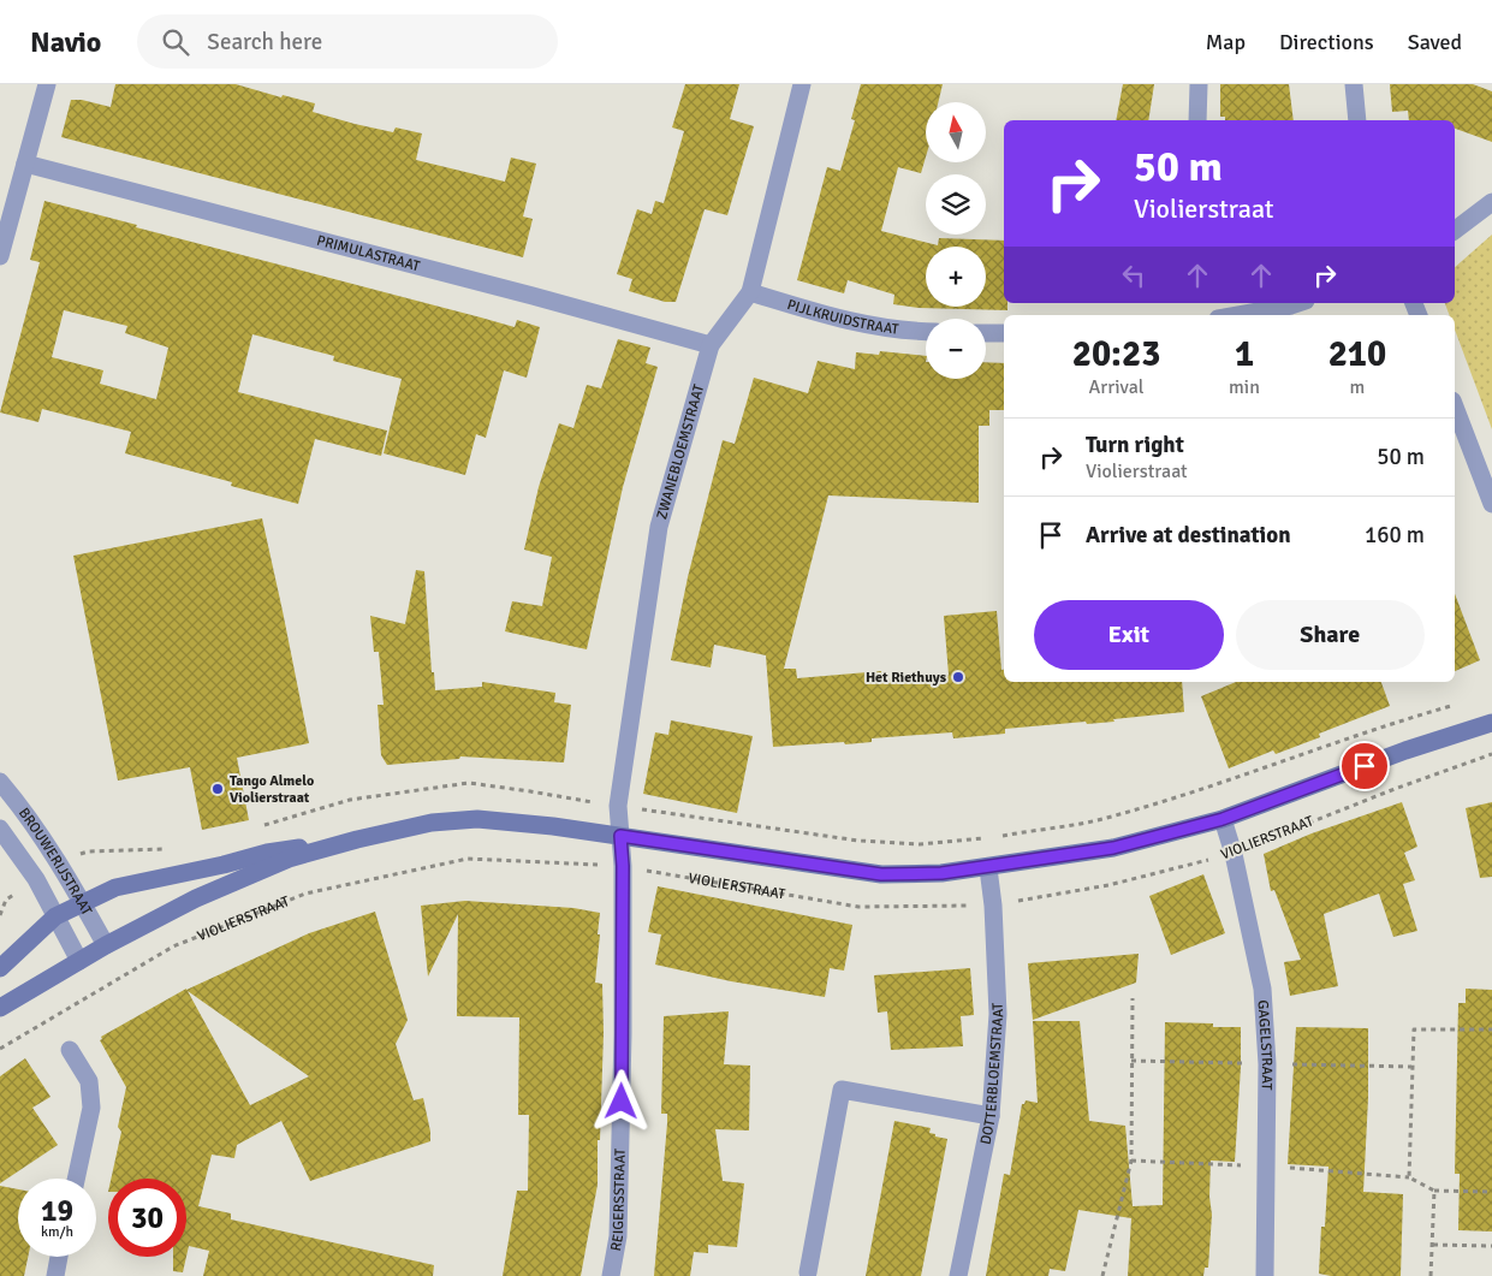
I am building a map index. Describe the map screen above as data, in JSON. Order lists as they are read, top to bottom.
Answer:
{
  "streets": {
    "street": [
      "PRIMULASTRAAT",
      "PIJLKRUIDSTRAAT",
      "ZWANEBLOEMSTRAAT",
      "BROUWERIJSTRAAT",
      "GAGELSTRAAT",
      "DOTTERBLOEMSTRAAT",
      "REIGERSSTRAAT"
    ],
    "path": ["VIOLIERSTRAAT"]
  },
  "crossings": [
    ["PRIMULASTRAAT", "ZWANEBLOEMSTRAAT"],
    ["PIJLKRUIDSTRAAT", "ZWANEBLOEMSTRAAT"],
    ["ZWANEBLOEMSTRAAT", "REIGERSSTRAAT"],
    ["VIOLIERSTRAAT", "GAGELSTRAAT"],
    ["VIOLIERSTRAAT", "DOTTERBLOEMSTRAAT"],
    ["VIOLIERSTRAAT", "REIGERSSTRAAT"]
  ],
  "places": ["Het Riethuys", "Tango Almelo Violierstraat"],
  "north": "top",
  "page": {
    "header": "Navio",
    "search": "Search here",
    "nav": ["Map", "Directions", "Saved"],
    "map_buttons": ["+", "−"],
    "turn": ["50 m", "Violierstraat"],
    "eta": [
      "20:23",
      "Arrival",
      "1",
      "min",
      "210",
      "m"
    ],
    "list": [
      {
        "name": "Turn right",
        "note": "Violierstraat",
        "value": "50 m"
      },
      {
        "name": "Arrive at destination",
        "value": "160 m"
      }
    ],
    "buttons": ["Exit", "Share"],
    "speed": "19 km/h",
    "limit": "30"
  }
}
